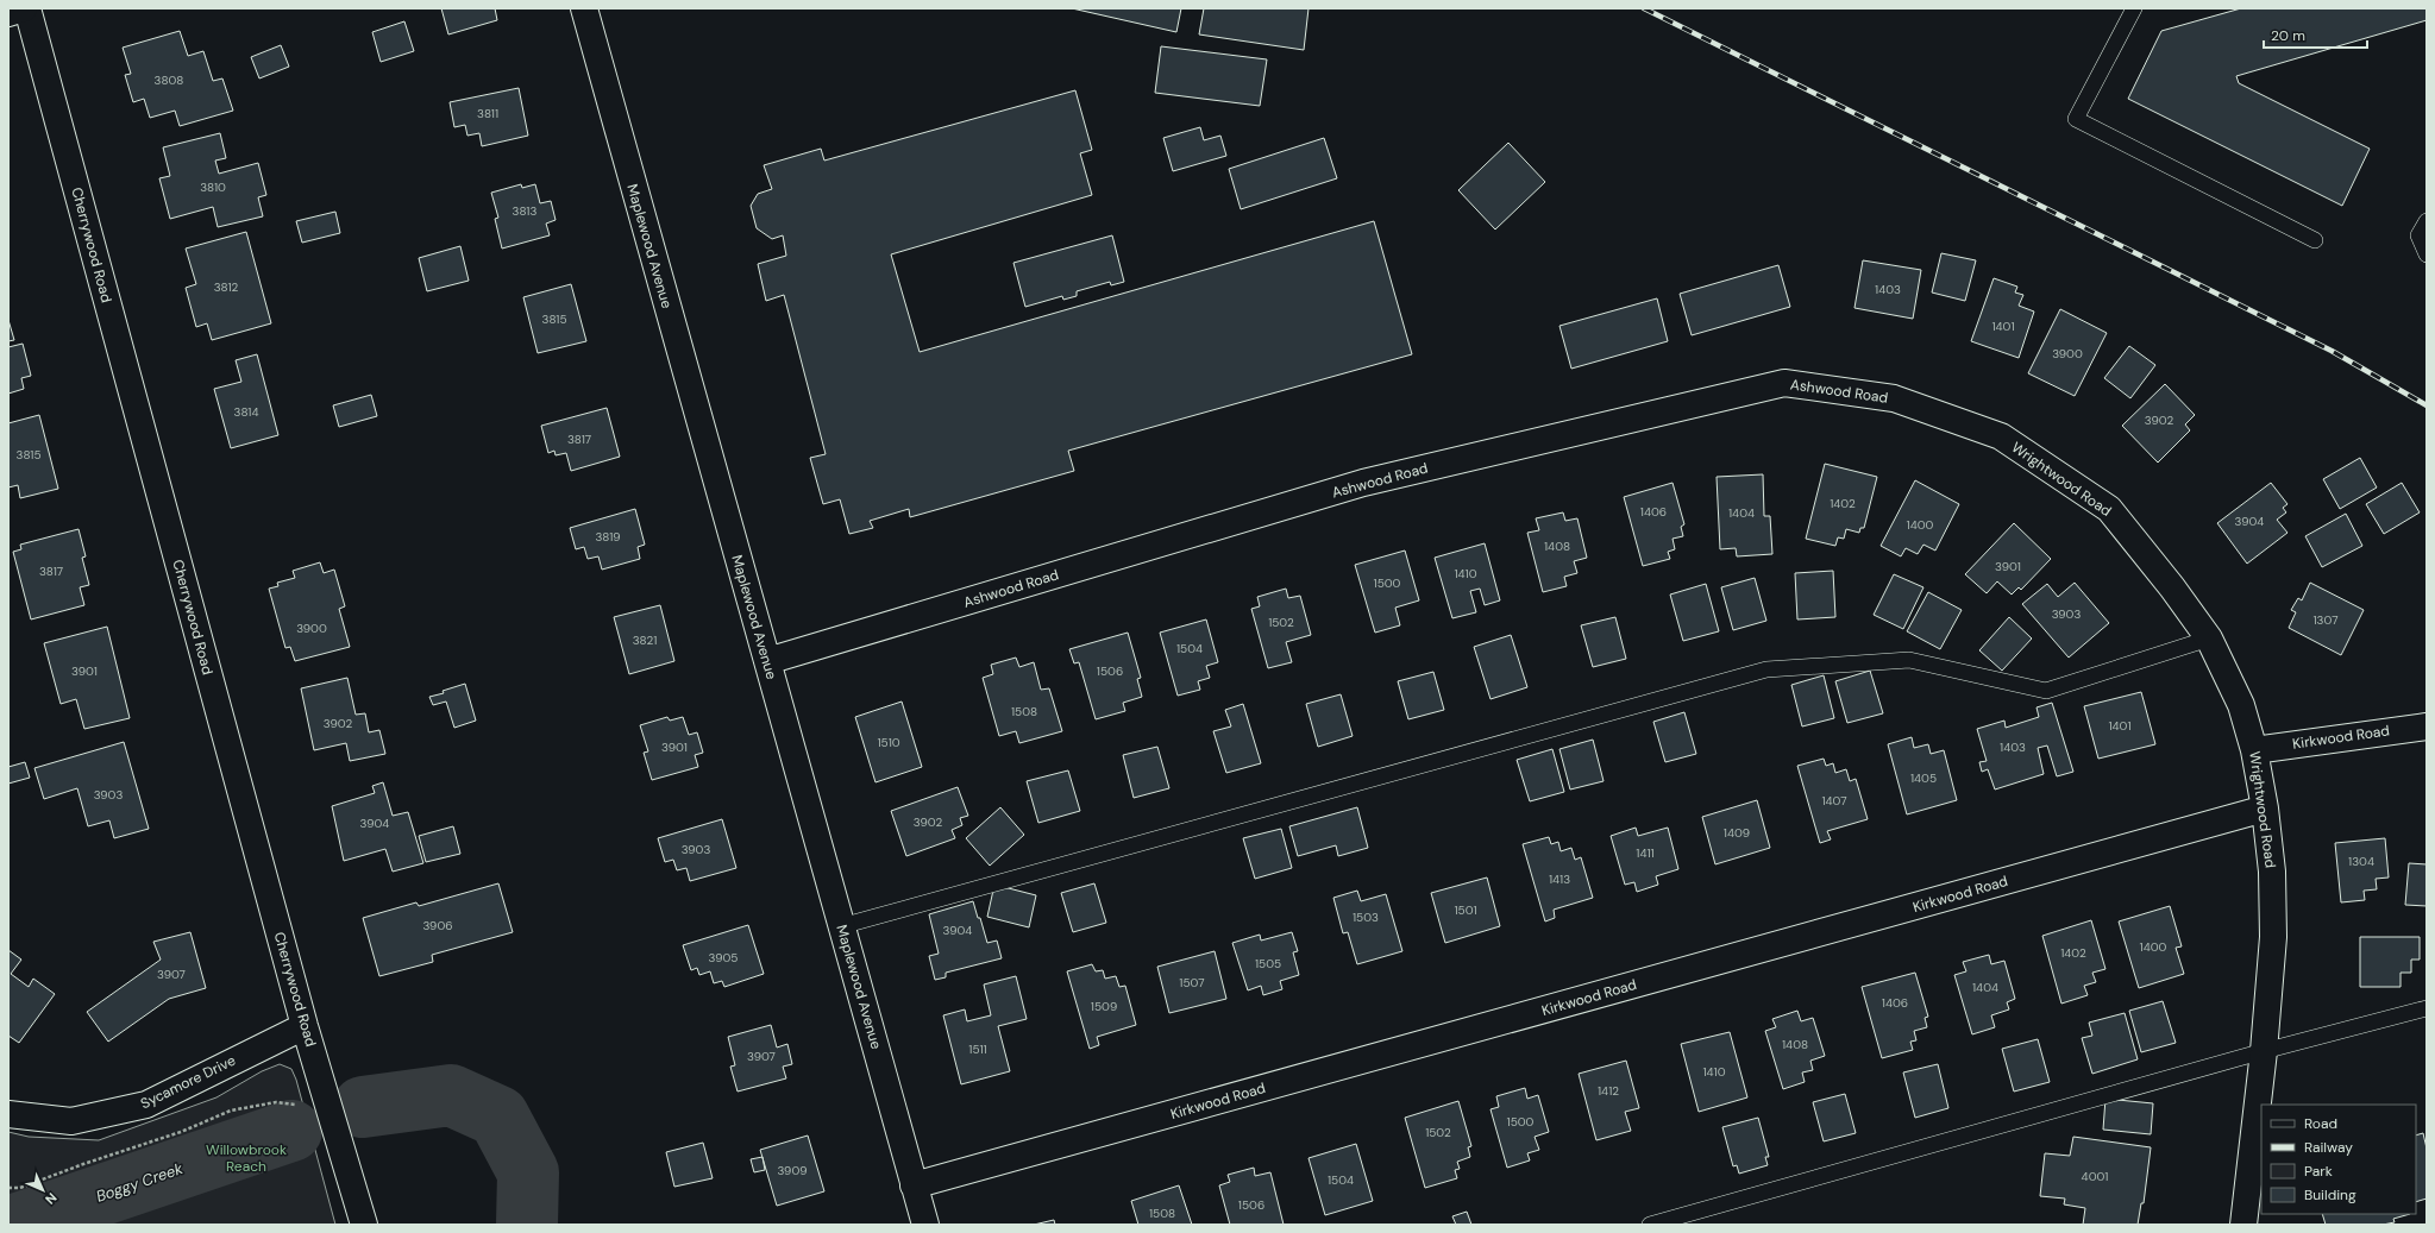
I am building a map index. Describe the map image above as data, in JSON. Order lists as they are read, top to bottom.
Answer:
{
  "streets": {
    "street": [
      "Cherrywood Road",
      "Maplewood Avenue",
      "Ashwood Road",
      "Wrightwood Road",
      "Kirkwood Road",
      "Sycamore Drive"
    ]
  },
  "crossings": [
    ["Cherrywood Road", "Sycamore Drive"],
    ["Maplewood Avenue", "Ashwood Road"],
    ["Maplewood Avenue", "Kirkwood Road"],
    ["Ashwood Road", "Wrightwood Road"],
    ["Wrightwood Road", "Kirkwood Road"]
  ],
  "water": ["Boggy Creek"],
  "parks": ["Willowbrook Reach"],
  "house_numbers": [
    "3808",
    "3811",
    "3810",
    "3813",
    "3812",
    "1403",
    "3815",
    "1401",
    "3900",
    "3814",
    "3902",
    "3817",
    "3815",
    "1402",
    "1406",
    "1404",
    "3904",
    "1400",
    "3819",
    "1408",
    "3901",
    "3817",
    "1410",
    "1500",
    "3903",
    "1307",
    "1502",
    "3900",
    "3821",
    "1504",
    "3901",
    "1506",
    "1508",
    "3902",
    "1401",
    "1510",
    "3901",
    "1403",
    "1405",
    "3903",
    "1407",
    "3902",
    "3904",
    "1409",
    "3903",
    "1411",
    "1304",
    "1413",
    "1501",
    "1503",
    "3906",
    "3904",
    "1400",
    "1402",
    "3905",
    "1505",
    "3907",
    "1507",
    "1404",
    "1406",
    "1509",
    "1408",
    "1511",
    "3907",
    "1410",
    "1412",
    "1500",
    "1502",
    "3909",
    "4001",
    "1504",
    "1506",
    "1508"
  ],
  "legend": [
    "Road",
    "Railway",
    "Park",
    "Building"
  ],
  "scale_bar": "20 m",
  "north": "bottom right"
}
